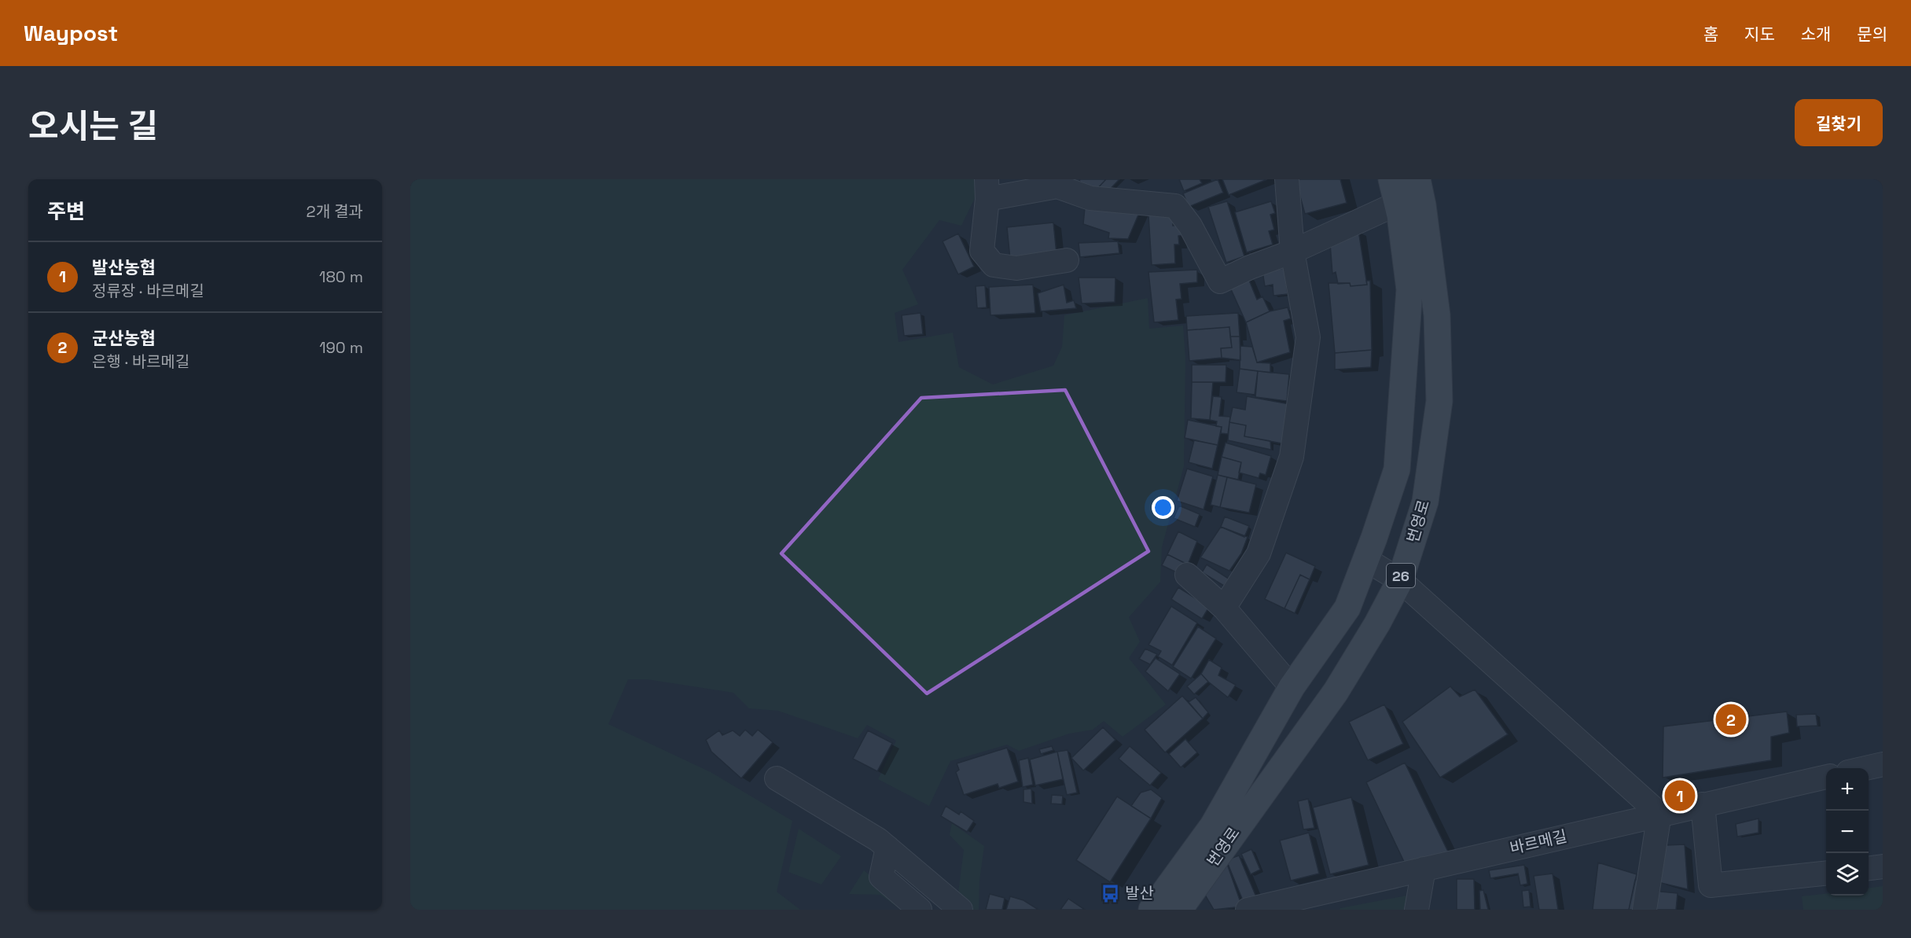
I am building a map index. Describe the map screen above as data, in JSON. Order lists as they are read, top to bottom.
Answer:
{
  "streets": {
    "main road": ["번영로", "26"],
    "street": ["바르메길"]
  },
  "places": {
    "bus stop": ["발산"]
  },
  "page": {
    "header": "Waypost",
    "nav": [
      "홈",
      "지도",
      "소개",
      "문의"
    ],
    "title": "오시는 길",
    "buttons": "길찾기",
    "heading": ["주변", "2개 결과"],
    "list": [
      {
        "mark": "1",
        "name": "발산농협",
        "note": "정류장 · 바르메길",
        "value": "180 m"
      },
      {
        "mark": "2",
        "name": "군산농협",
        "note": "은행 · 바르메길",
        "value": "190 m"
      }
    ],
    "pins": ["2", "1"],
    "map_buttons": ["+", "−"]
  }
}
